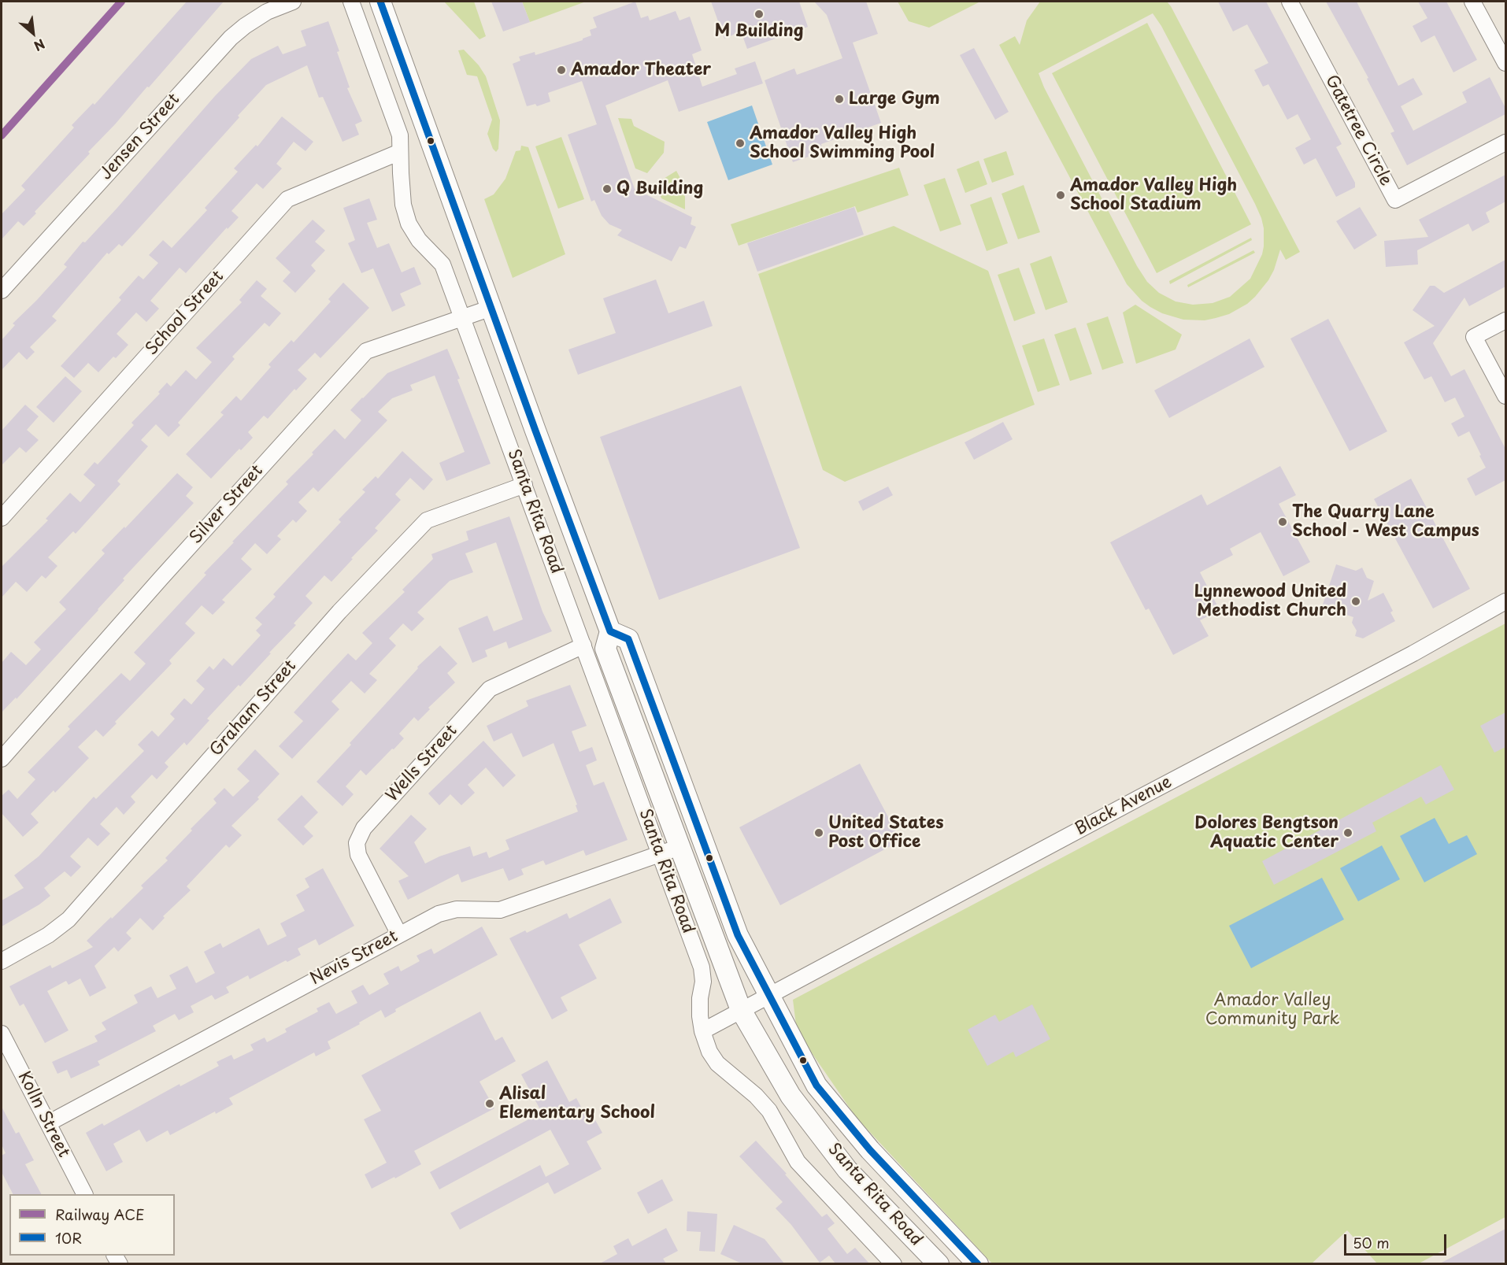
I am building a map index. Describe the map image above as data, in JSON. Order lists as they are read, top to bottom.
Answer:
{
  "streets": {
    "main road": ["Santa Rita Road"],
    "street": [
      "Gatetree Circle",
      "Jensen Street",
      "School Street",
      "Silver Street",
      "Graham Street",
      "Wells Street",
      "Black Avenue",
      "Nevis Street",
      "Kolln Street"
    ]
  },
  "crossings": [
    ["School Street", "Santa Rita Road"],
    ["Silver Street", "Santa Rita Road"],
    ["Santa Rita Road", "Graham Street"],
    ["Santa Rita Road", "Wells Street"],
    ["Santa Rita Road", "Black Avenue"],
    ["Santa Rita Road", "Nevis Street"],
    ["Wells Street", "Nevis Street"],
    ["Nevis Street", "Kolln Street"]
  ],
  "parks": ["Amador Valley Community Park"],
  "places": [
    "M Building",
    "Amador Theater",
    "Large Gym",
    "Amador Valley High School Swimming Pool",
    "Q Building",
    "Amador Valley High School Stadium",
    "The Quarry Lane School - West Campus",
    "Lynnewood United Methodist Church",
    "United States Post Office",
    "Dolores Bengtson Aquatic Center",
    "Alisal Elementary School"
  ],
  "lines": ["rail line ACE", "transit line 10R"],
  "legend": ["Railway ACE", "10R"],
  "scale_bar": "50 m",
  "north": "bottom right"
}
